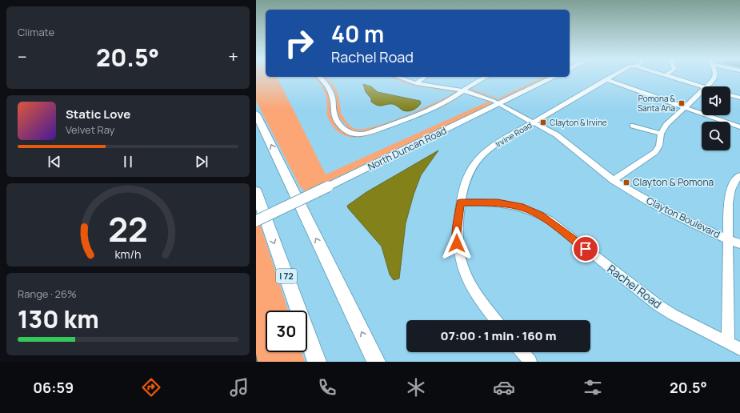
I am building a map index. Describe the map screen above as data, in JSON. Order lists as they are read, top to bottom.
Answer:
{
  "streets": {
    "highway": ["I 72"],
    "main road": ["North Duncan Road"],
    "street": ["Irvine Road", "Clayton Boulevard", "Rachel Road"]
  },
  "crossings": [
    ["Irvine Road", "Clayton Boulevard"],
    ["Irvine Road", "Rachel Road"],
    ["North Duncan Road", "Clayton Boulevard"]
  ],
  "places": {
    "transit": ["Pomona & Santa Ana", "Clayton & Irvine", "Clayton & Pomona"]
  },
  "page": {
    "tile": [
      "Climate",
      ["Range · 26%", "130 km"]
    ],
    "turn": ["40 m", "Rachel Road"],
    "heat": ["−", "20.5°", "+"],
    "song": ["Static Love", "Velvet Ray"],
    "limit": "30",
    "trip": "07:00 · 1 min · 160 m",
    "tabs": ["06:59", "20.5°"],
    "gauge": ["22", "km/h"]
  }
}
